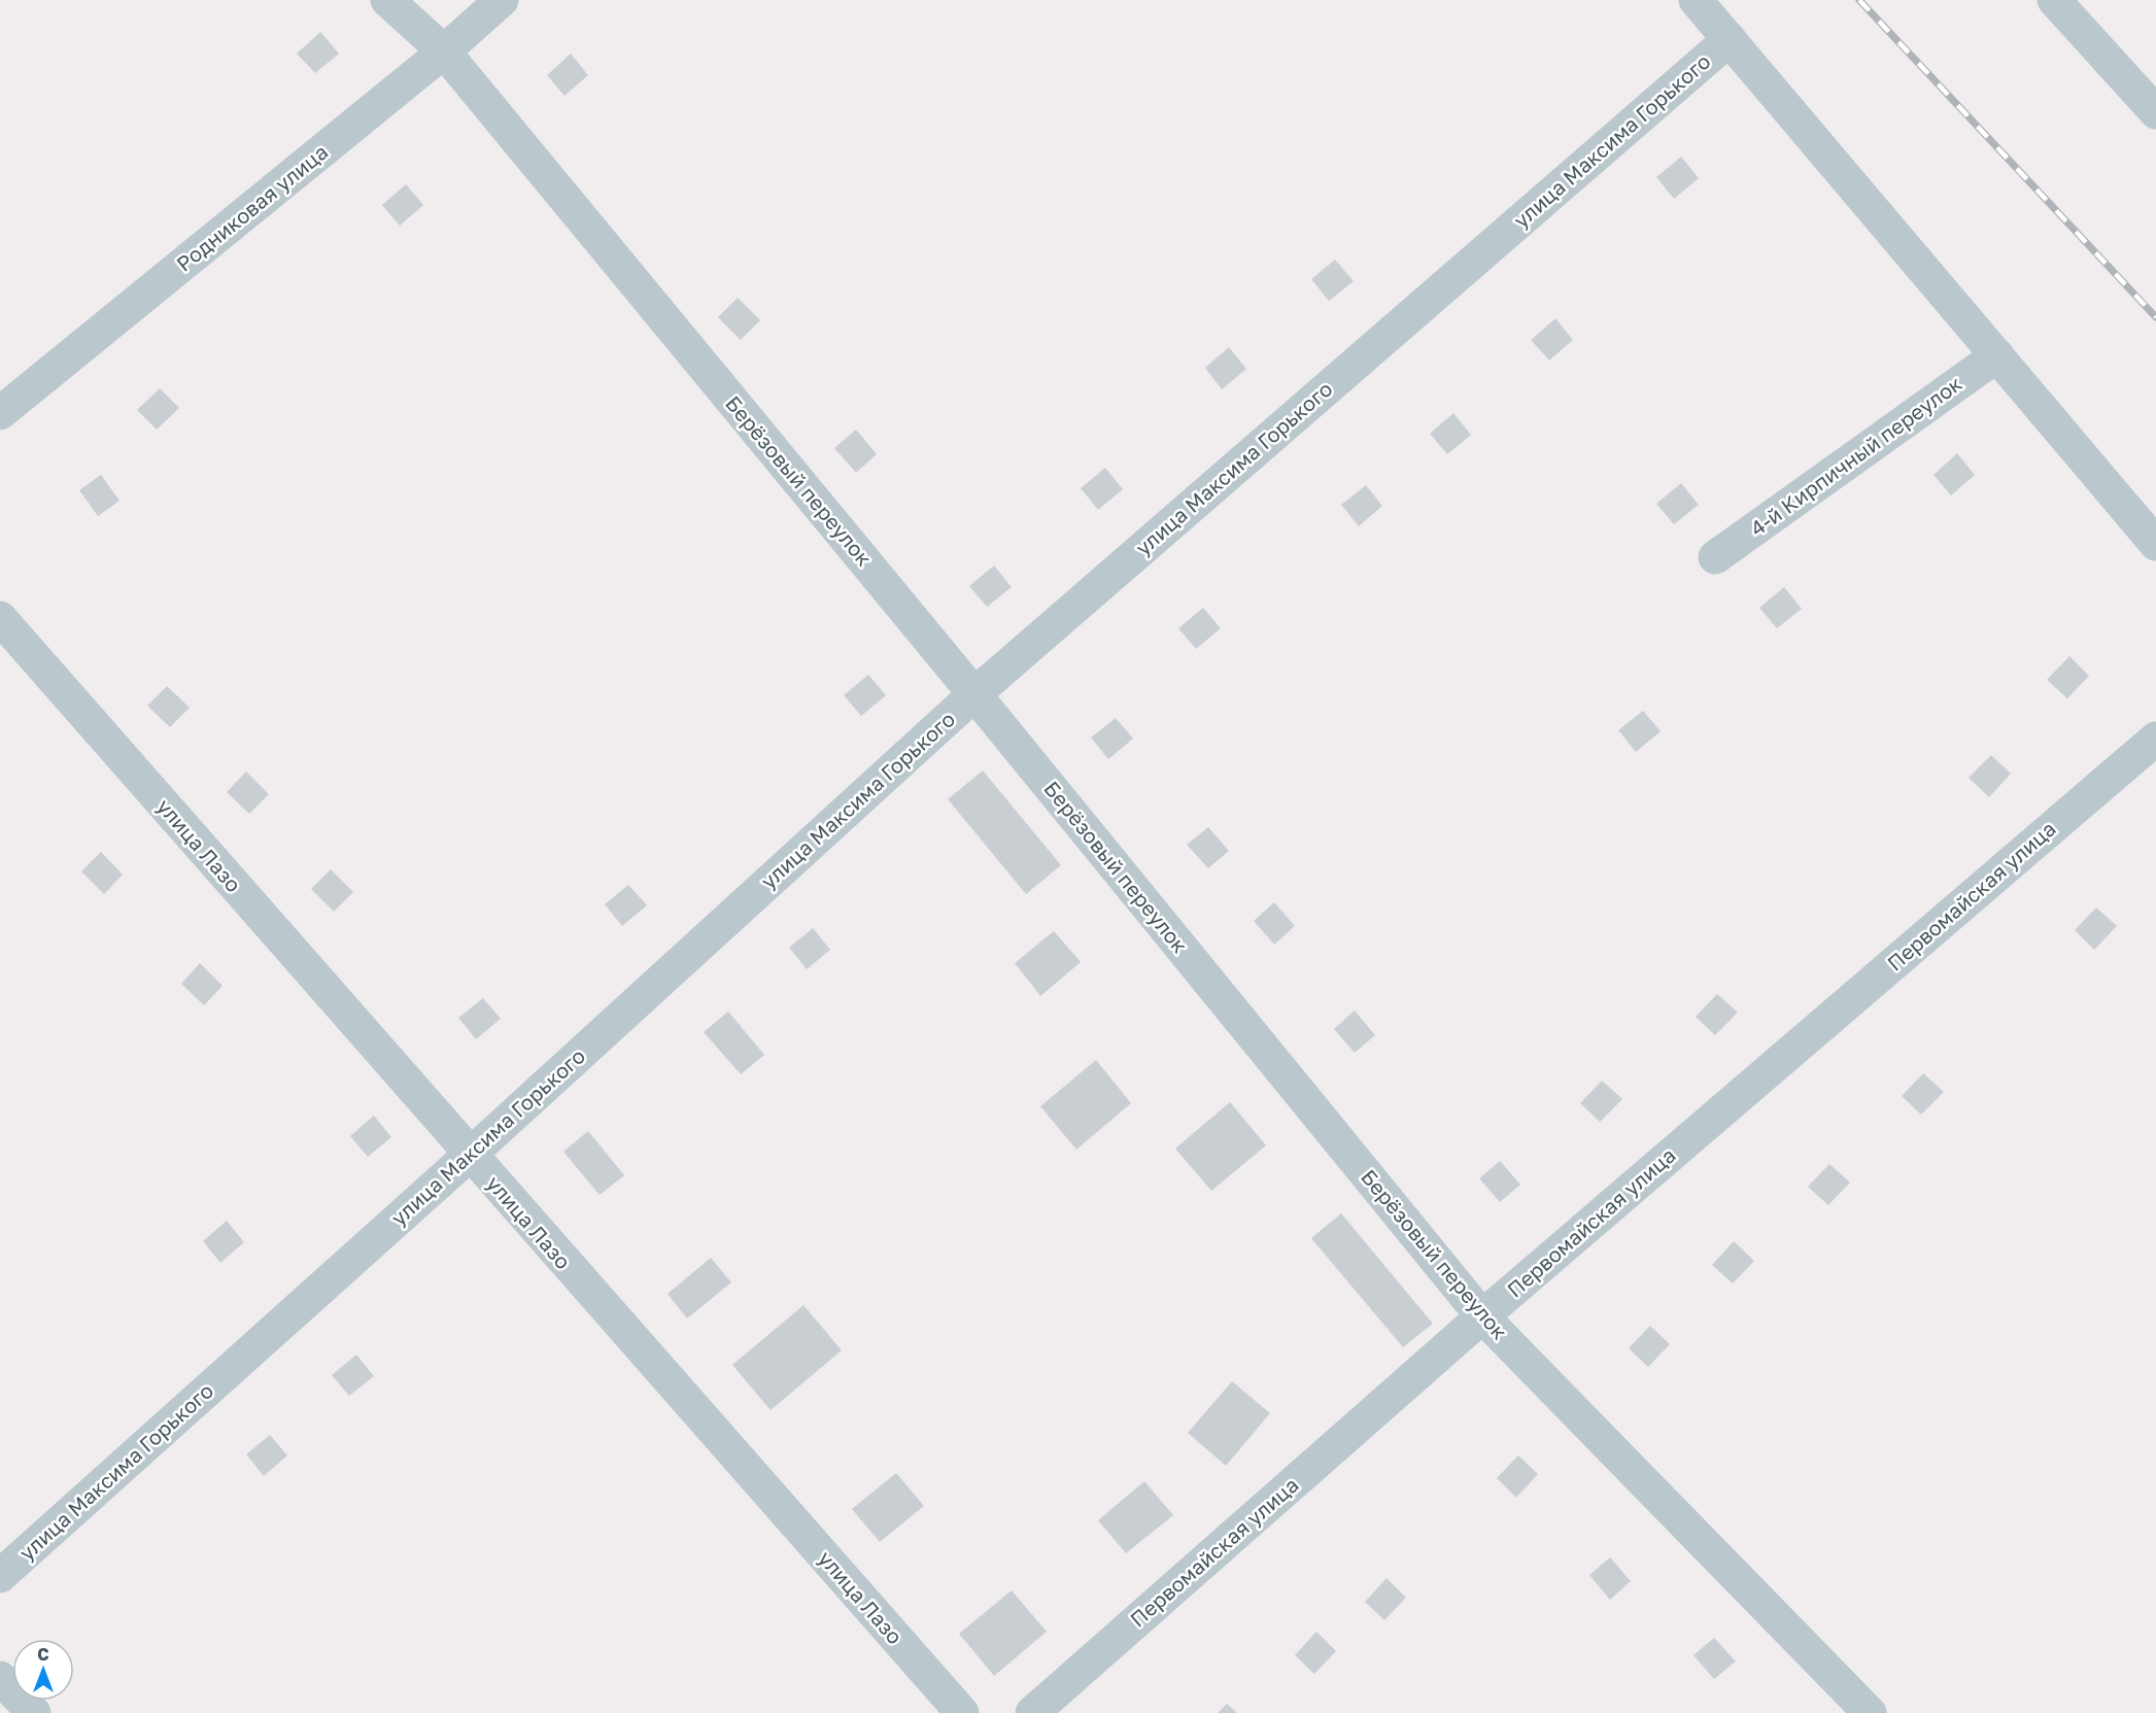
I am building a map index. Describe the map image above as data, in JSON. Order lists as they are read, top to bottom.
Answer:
{
  "streets": {
    "street": [
      "улица Максима Горького",
      "Родниковая улица",
      "4-й Кирпичный переулок",
      "Берёзовый переулок",
      "улица Лазо",
      "Первомайская улица"
    ]
  },
  "crossings": [
    ["улица Максима Горького", "Берёзовый переулок"],
    ["улица Максима Горького", "улица Лазо"],
    ["Родниковая улица", "Берёзовый переулок"],
    ["Берёзовый переулок", "Первомайская улица"]
  ],
  "north": "top"
}
